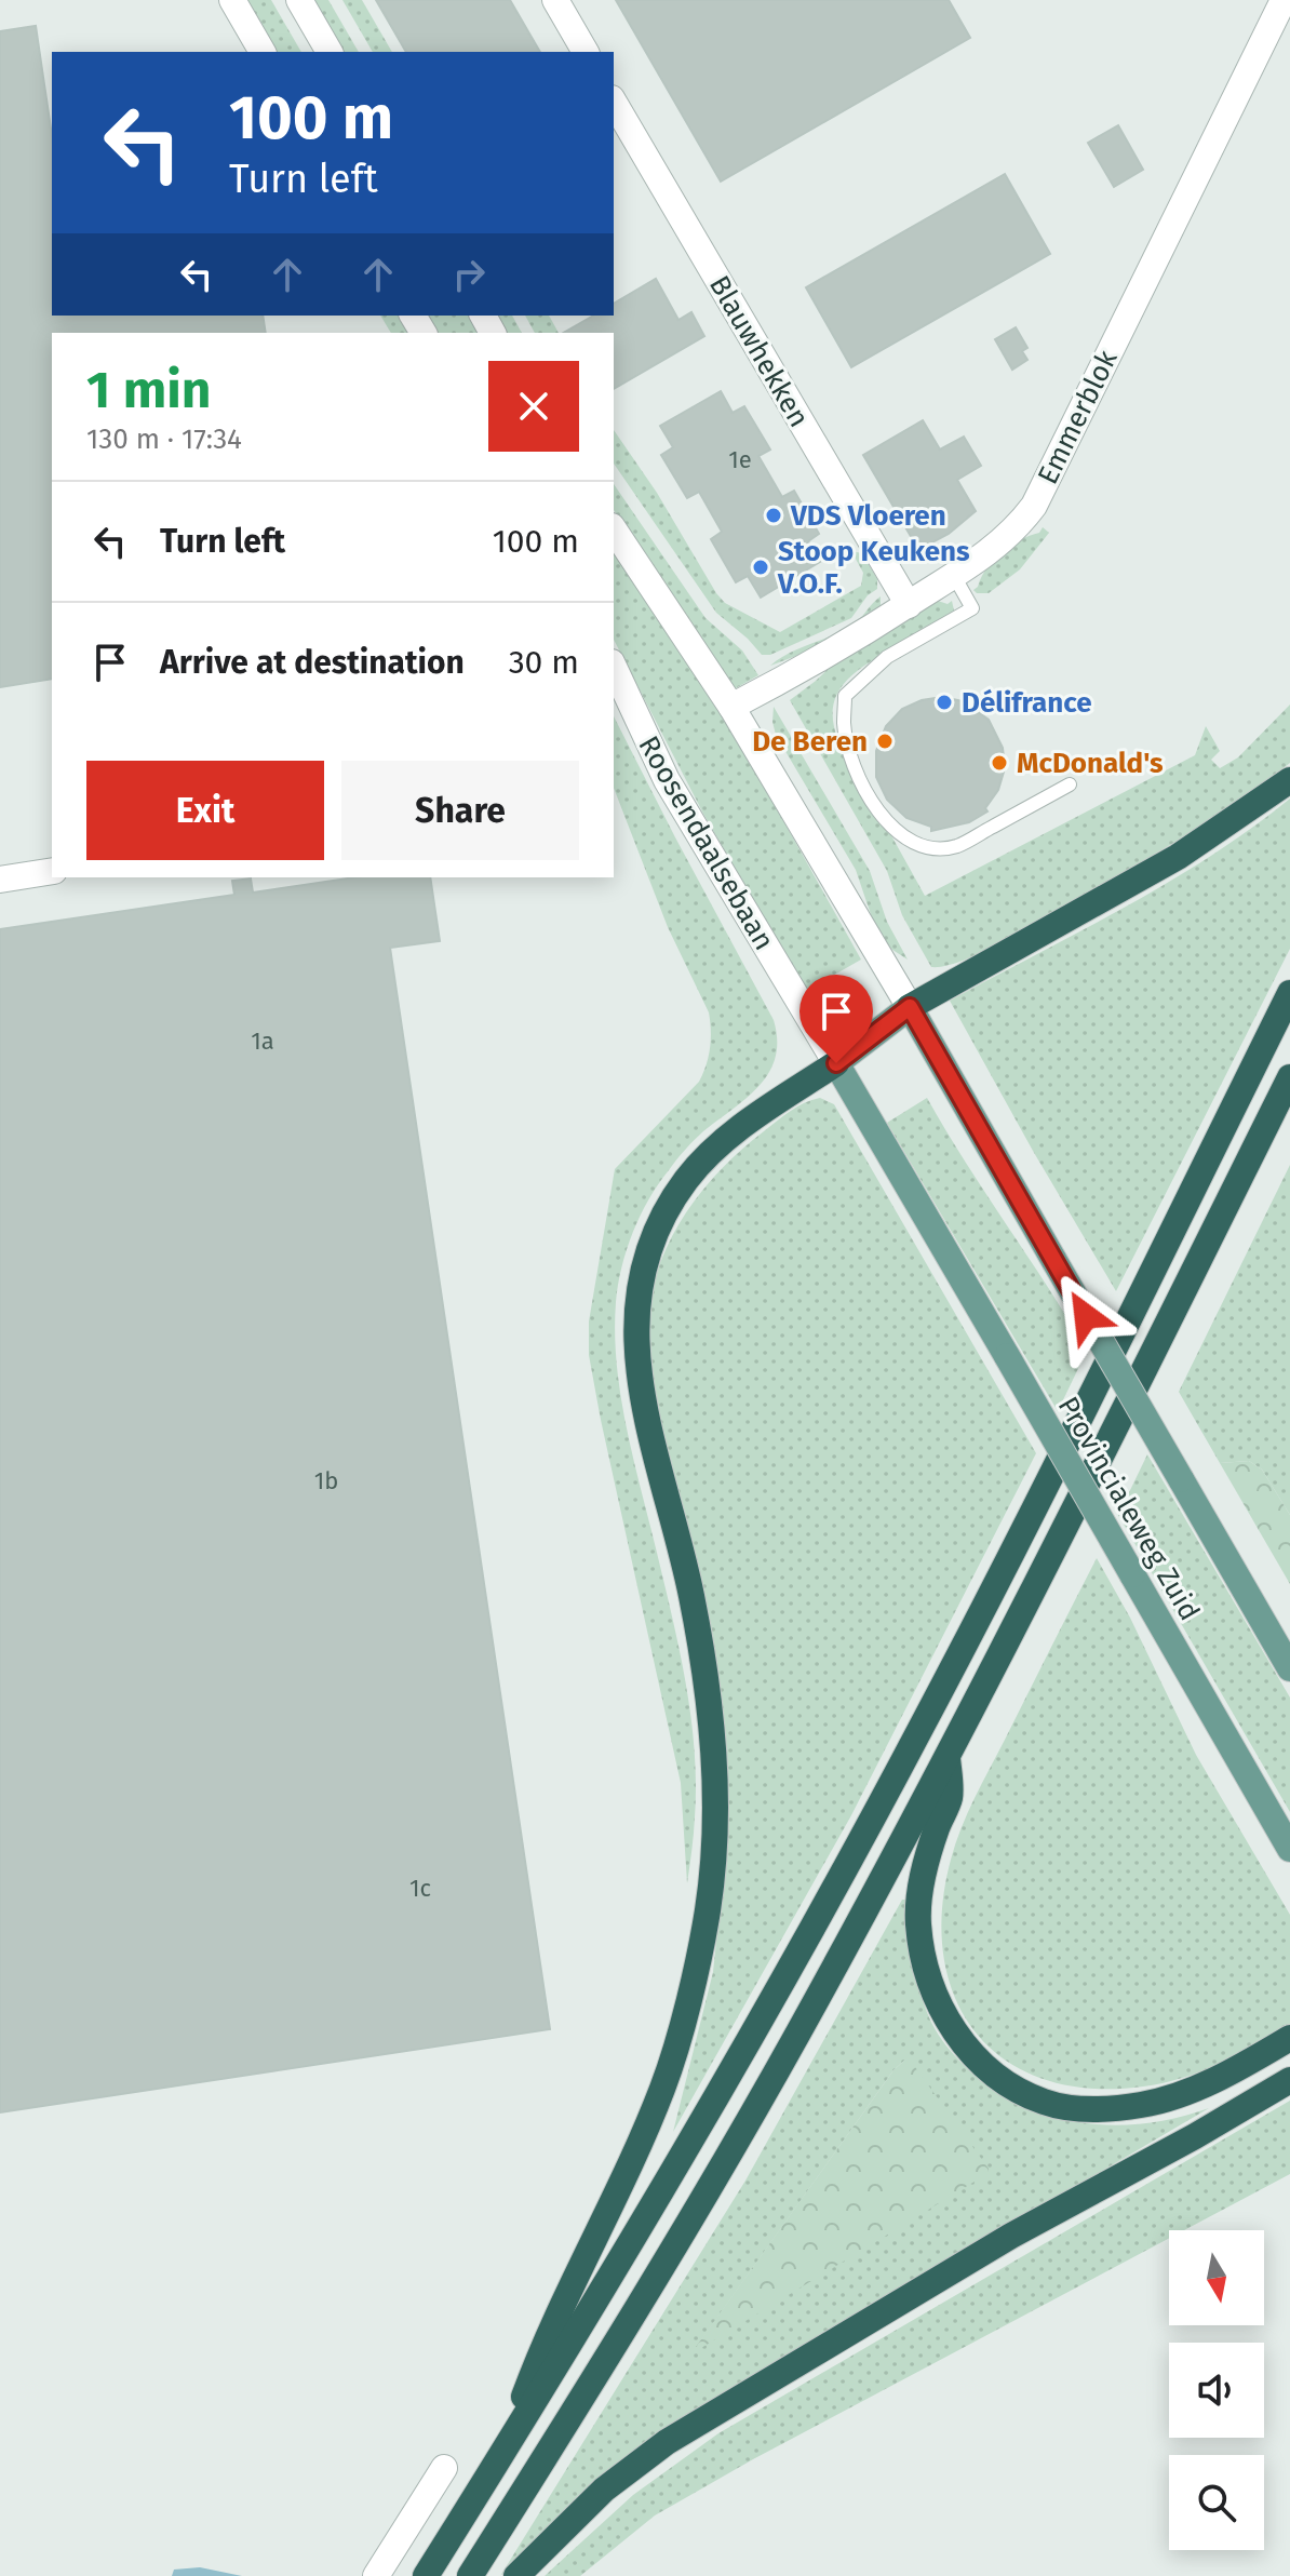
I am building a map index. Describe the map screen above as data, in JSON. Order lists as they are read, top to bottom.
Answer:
{
  "streets": {
    "main road": ["Provincialeweg Zuid"],
    "street": ["Blauwhekken", "Emmerblok", "Roosendaalsebaan"]
  },
  "crossings": [
    ["Blauwhekken", "Emmerblok"],
    ["Roosendaalsebaan", "Provincialeweg Zuid"]
  ],
  "places": [
    "VDS Vloeren",
    "Stoop Keukens V.O.F.",
    "Délifrance",
    "De Beren",
    "McDonald's"
  ],
  "house_numbers": [
    "1e",
    "1a",
    "1b",
    "1c"
  ],
  "north": "bottom",
  "page": {
    "turn": ["100 m", "Turn left"],
    "heading": ["1 min", "130 m · 17:34"],
    "list": [
      {
        "name": "Turn left",
        "value": "100 m"
      },
      {
        "name": "Arrive at destination",
        "value": "30 m"
      }
    ],
    "buttons": ["Exit", "Share"]
  }
}
